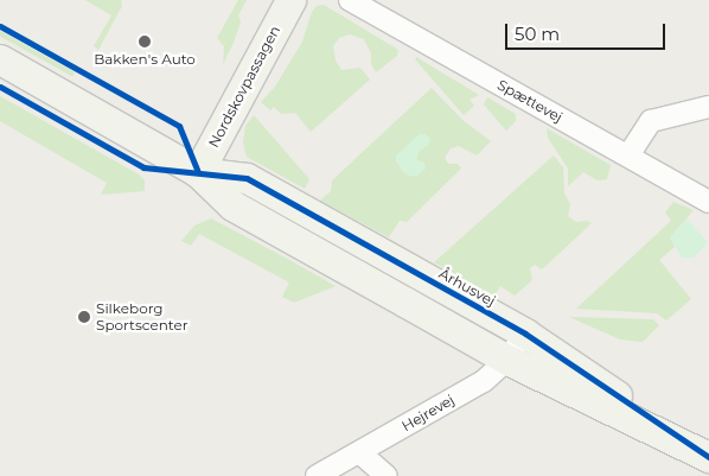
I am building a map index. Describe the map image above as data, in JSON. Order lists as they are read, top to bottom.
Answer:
{
  "streets": {
    "street": [
      "Nordskovpassagen",
      "Spættevej",
      "Århusvej",
      "Hejrevej"
    ]
  },
  "crossings": [
    ["Nordskovpassagen", "Århusvej"],
    ["Århusvej", "Hejrevej"]
  ],
  "places": ["Bakken's Auto", "Silkeborg Sportscenter"],
  "scale_bar": "50 m"
}
